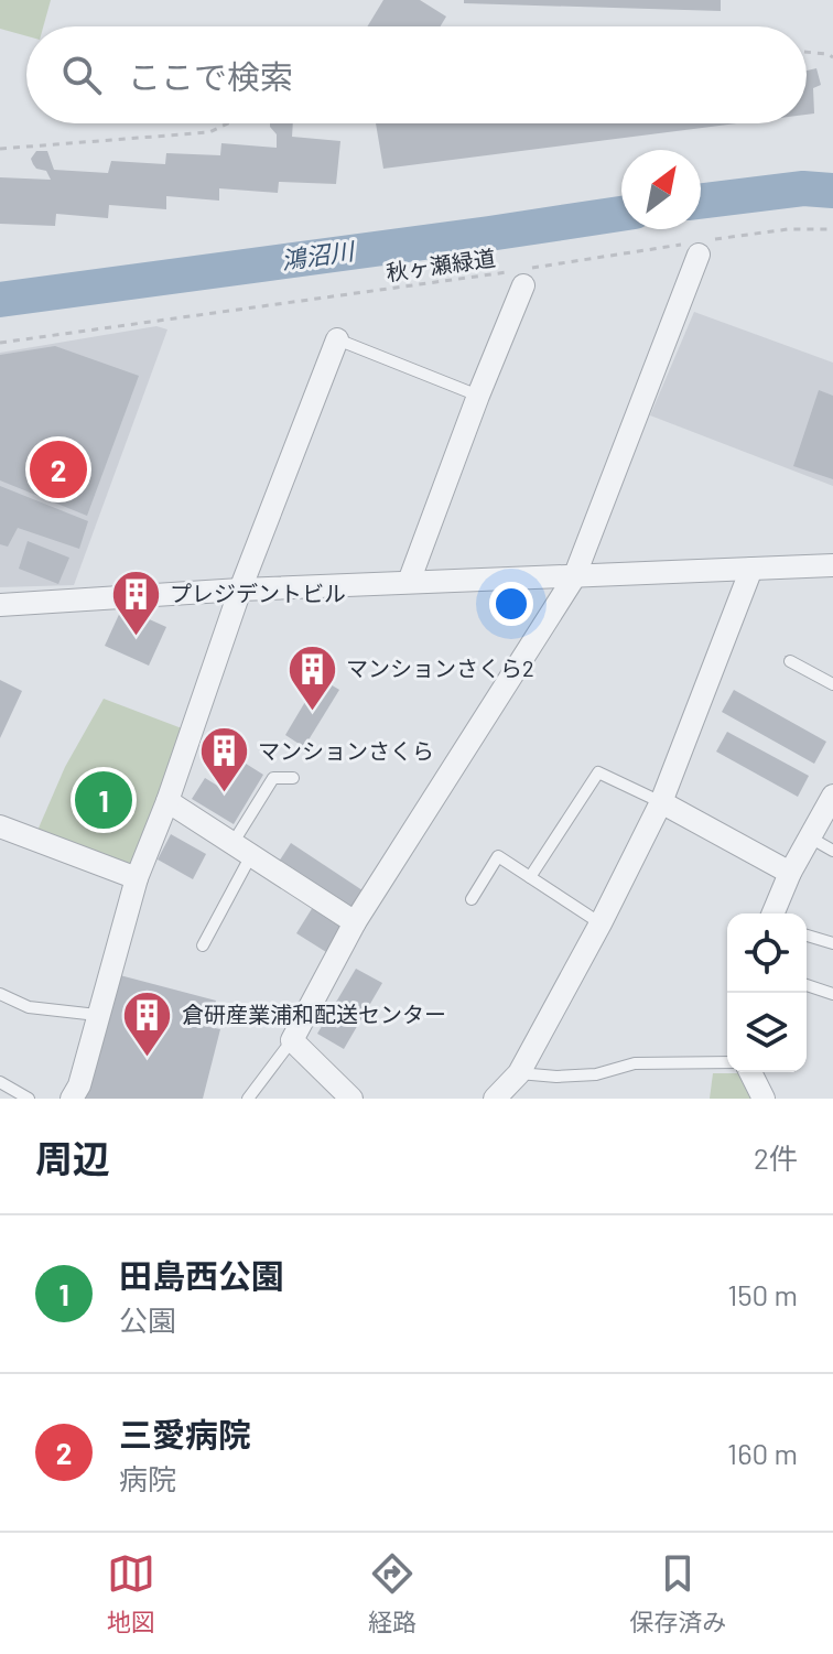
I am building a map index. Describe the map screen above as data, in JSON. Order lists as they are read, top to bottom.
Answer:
{
  "streets": {
    "path": ["秋ヶ瀬緑道"]
  },
  "water": ["鴻沼川"],
  "places": {
    "building": [
      "プレジデントビル",
      "マンションさくら2",
      "マンションさくら",
      "倉研産業浦和配送センター"
    ]
  },
  "north": "top right",
  "page": {
    "search": "ここで検索",
    "pins": ["2", "1"],
    "heading": ["周辺", "2件"],
    "list": [
      {
        "mark": "1",
        "name": "田島西公園",
        "note": "公園",
        "value": "150 m"
      },
      {
        "mark": "2",
        "name": "三愛病院",
        "note": "病院",
        "value": "160 m"
      }
    ],
    "nav": ["地図", "経路", "保存済み"]
  }
}
